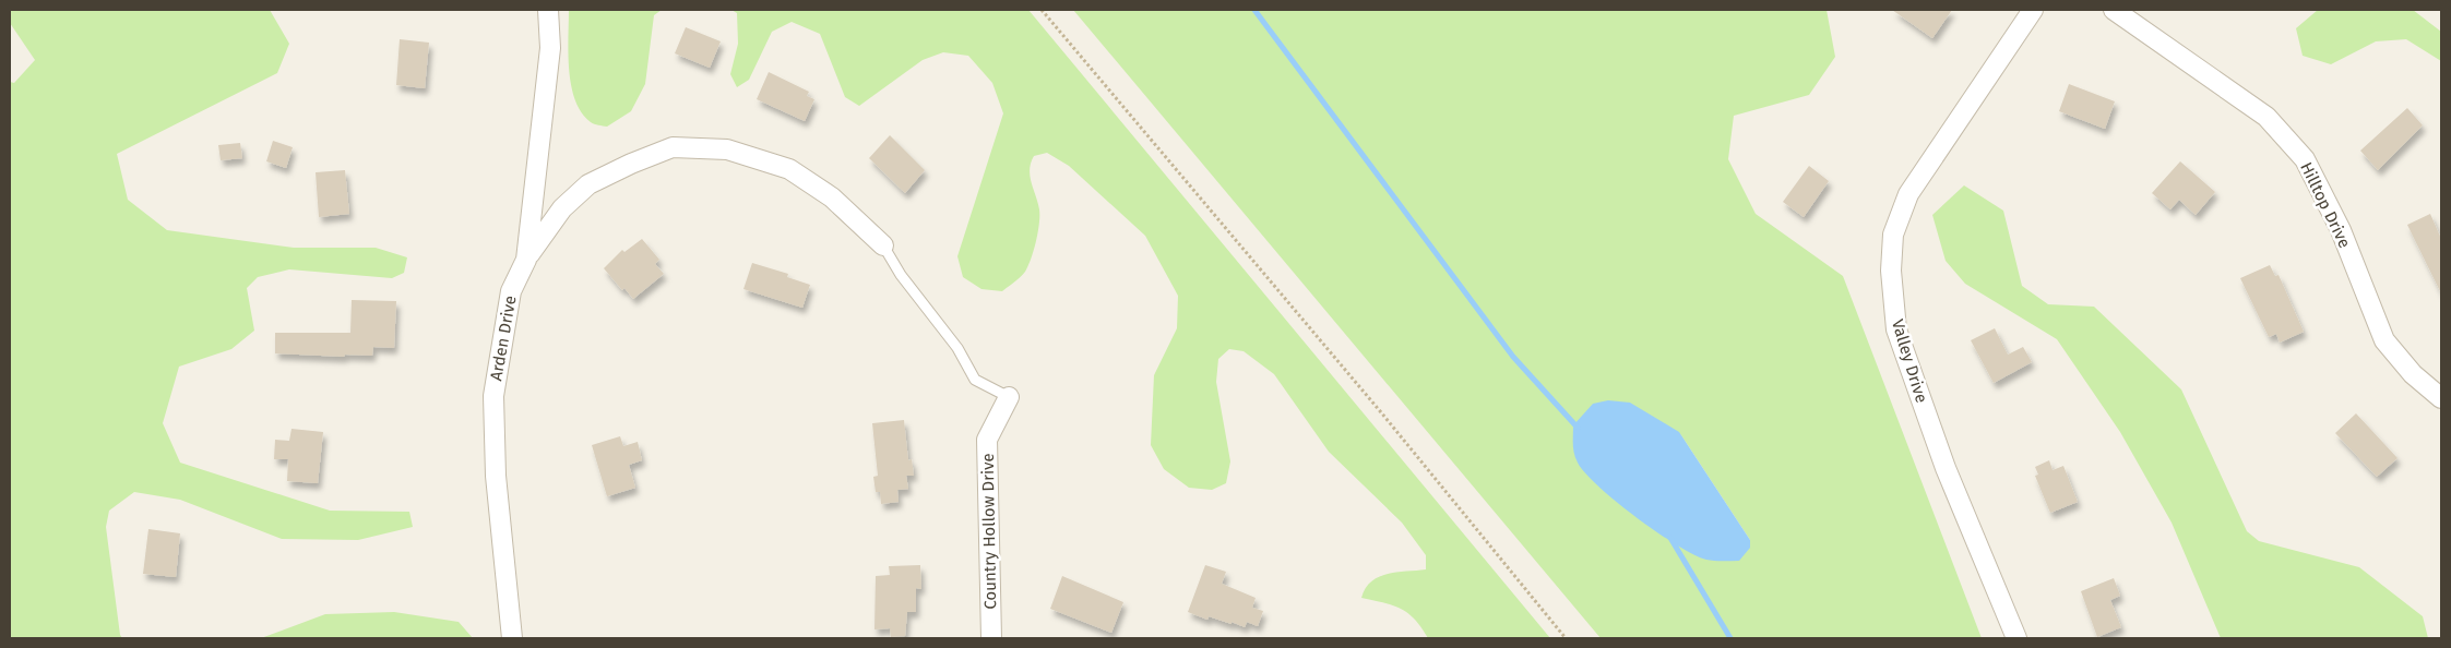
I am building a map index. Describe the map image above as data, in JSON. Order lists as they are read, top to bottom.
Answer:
{
  "streets": {
    "street": [
      "Hilltop Drive",
      "Arden Drive",
      "Valley Drive",
      "Country Hollow Drive"
    ]
  }
}
